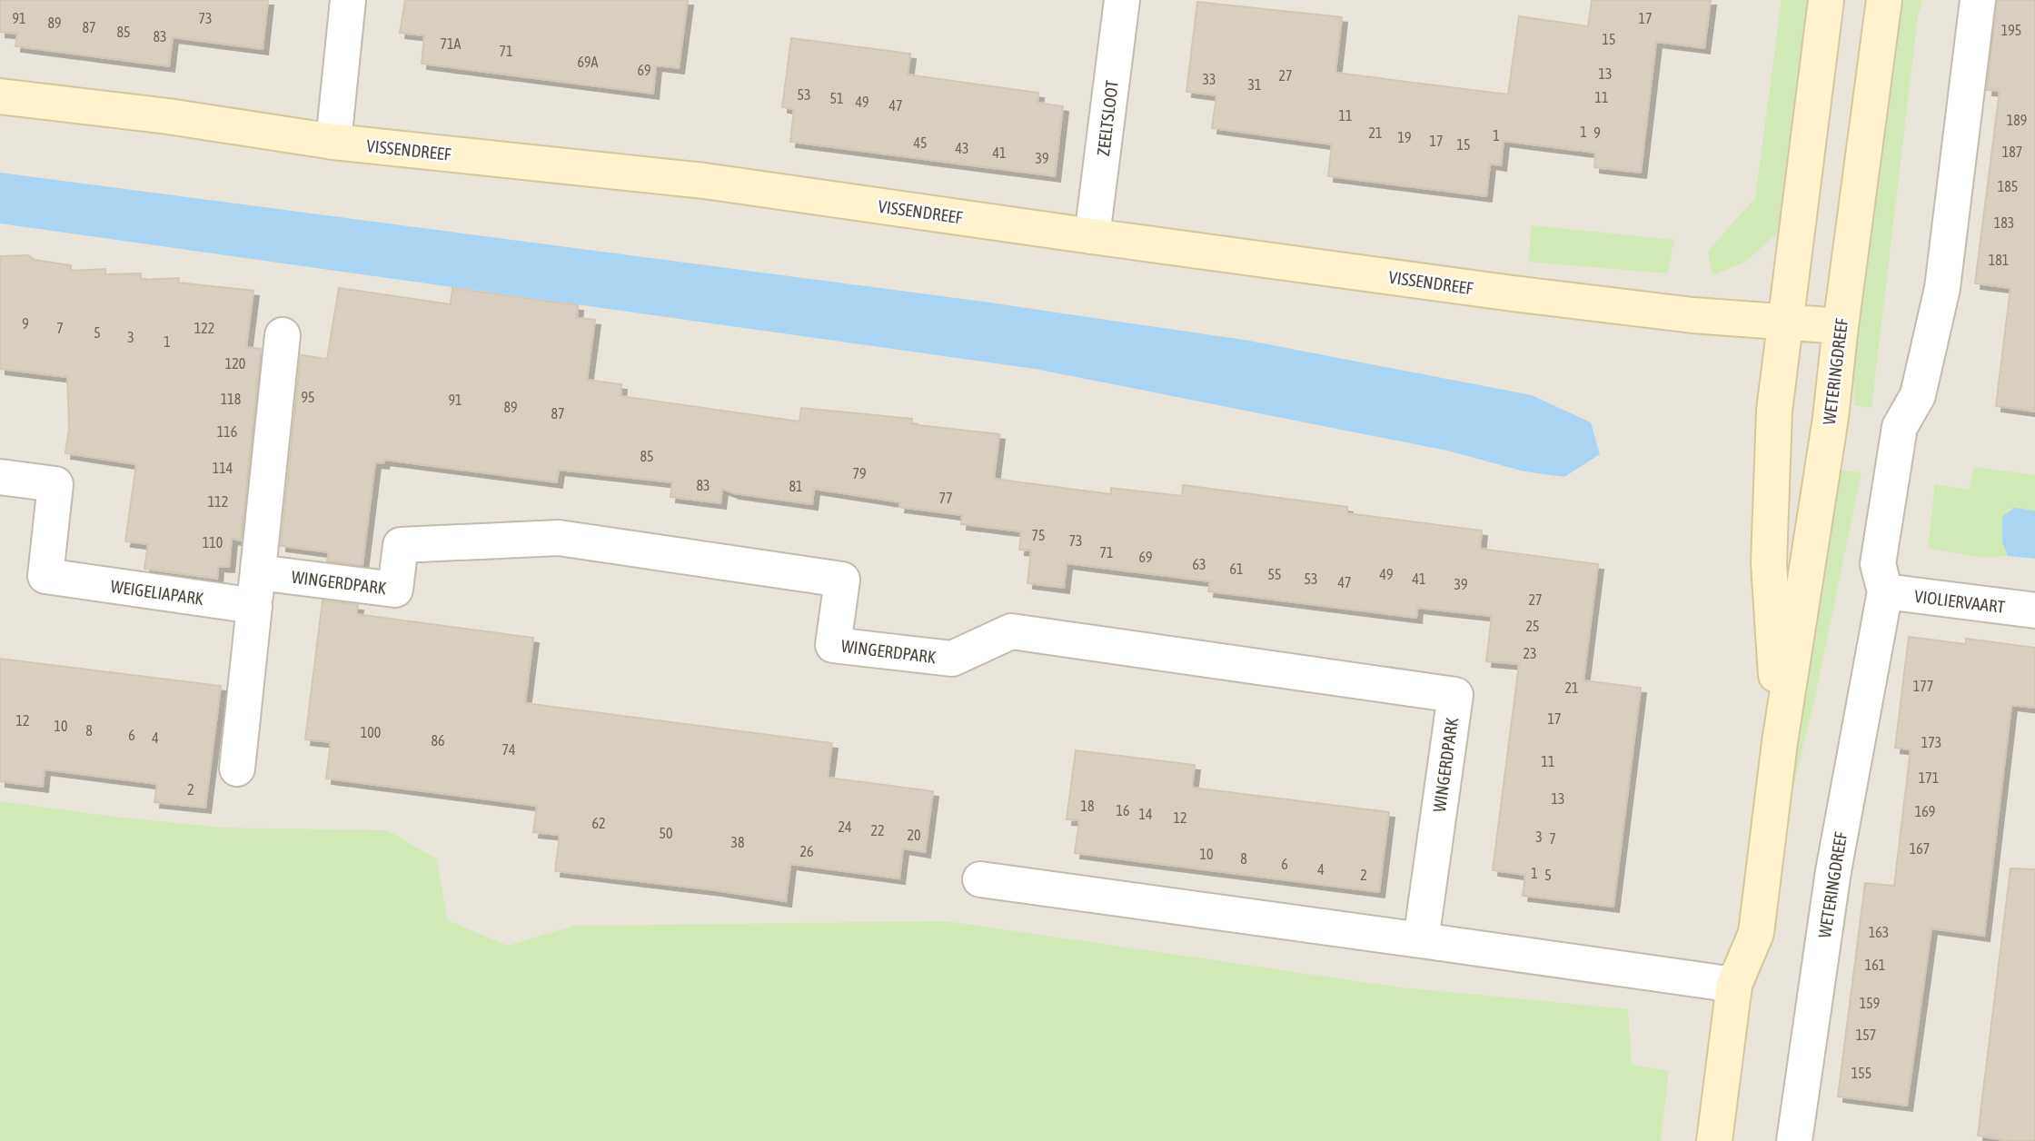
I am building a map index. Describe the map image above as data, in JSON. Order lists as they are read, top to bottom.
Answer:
{
  "streets": {
    "street": [
      "ZEELTSLOOT",
      "VISSENDREEF",
      "WETERINGDREEF",
      "WINGERDPARK",
      "WEIGELIAPARK",
      "VIOLIERVAART"
    ]
  },
  "crossings": [
    ["ZEELTSLOOT", "VISSENDREEF"],
    ["VISSENDREEF", "WETERINGDREEF"],
    ["WETERINGDREEF", "VIOLIERVAART"]
  ],
  "house_numbers": [
    "91",
    "73",
    "17",
    "89",
    "87",
    "195",
    "85",
    "83",
    "15",
    "71A",
    "71",
    "69A",
    "69",
    "13",
    "27",
    "33",
    "31",
    "53",
    "11",
    "51",
    "49",
    "47",
    "11",
    "189",
    "1",
    "21",
    "9",
    "1",
    "19",
    "17",
    "45",
    "15",
    "43",
    "187",
    "41",
    "39",
    "185",
    "183",
    "181",
    "9",
    "7",
    "122",
    "5",
    "3",
    "1",
    "120",
    "95",
    "118",
    "91",
    "89",
    "87",
    "116",
    "85",
    "114",
    "79",
    "83",
    "81",
    "77",
    "112",
    "75",
    "73",
    "110",
    "71",
    "69",
    "63",
    "61",
    "55",
    "49",
    "53",
    "41",
    "47",
    "39",
    "27",
    "25",
    "23",
    "177",
    "21",
    "17",
    "12",
    "10",
    "8",
    "100",
    "6",
    "4",
    "86",
    "173",
    "74",
    "11",
    "171",
    "2",
    "13",
    "18",
    "16",
    "169",
    "14",
    "12",
    "62",
    "24",
    "22",
    "50",
    "20",
    "3",
    "7",
    "38",
    "167",
    "26",
    "10",
    "8",
    "6",
    "4",
    "1",
    "2",
    "5",
    "163",
    "161",
    "159",
    "157",
    "155"
  ]
}
